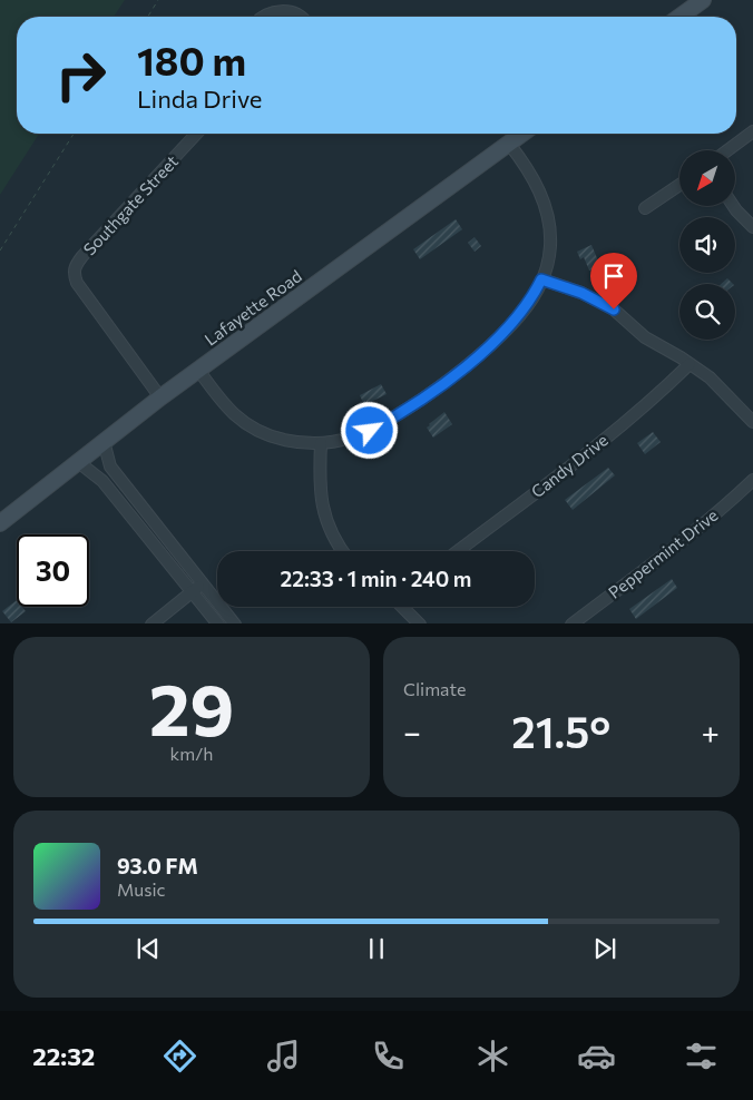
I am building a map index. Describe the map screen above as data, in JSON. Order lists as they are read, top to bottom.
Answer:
{
  "streets": {
    "main road": ["Lafayette Road"],
    "street": ["Southgate Street", "Candy Drive", "Peppermint Drive"]
  },
  "crossings": [
    ["Southgate Street", "Lafayette Road"]
  ],
  "north": "bottom left",
  "page": {
    "turn": ["180 m", "Linda Drive"],
    "limit": "30",
    "trip": "22:33 · 1 min · 240 m",
    "tile": [
      ["29", "km/h"],
      "Climate"
    ],
    "heat": ["−", "21.5°", "+"],
    "song": ["93.0 FM", "Music"],
    "tabs": "22:32"
  }
}
